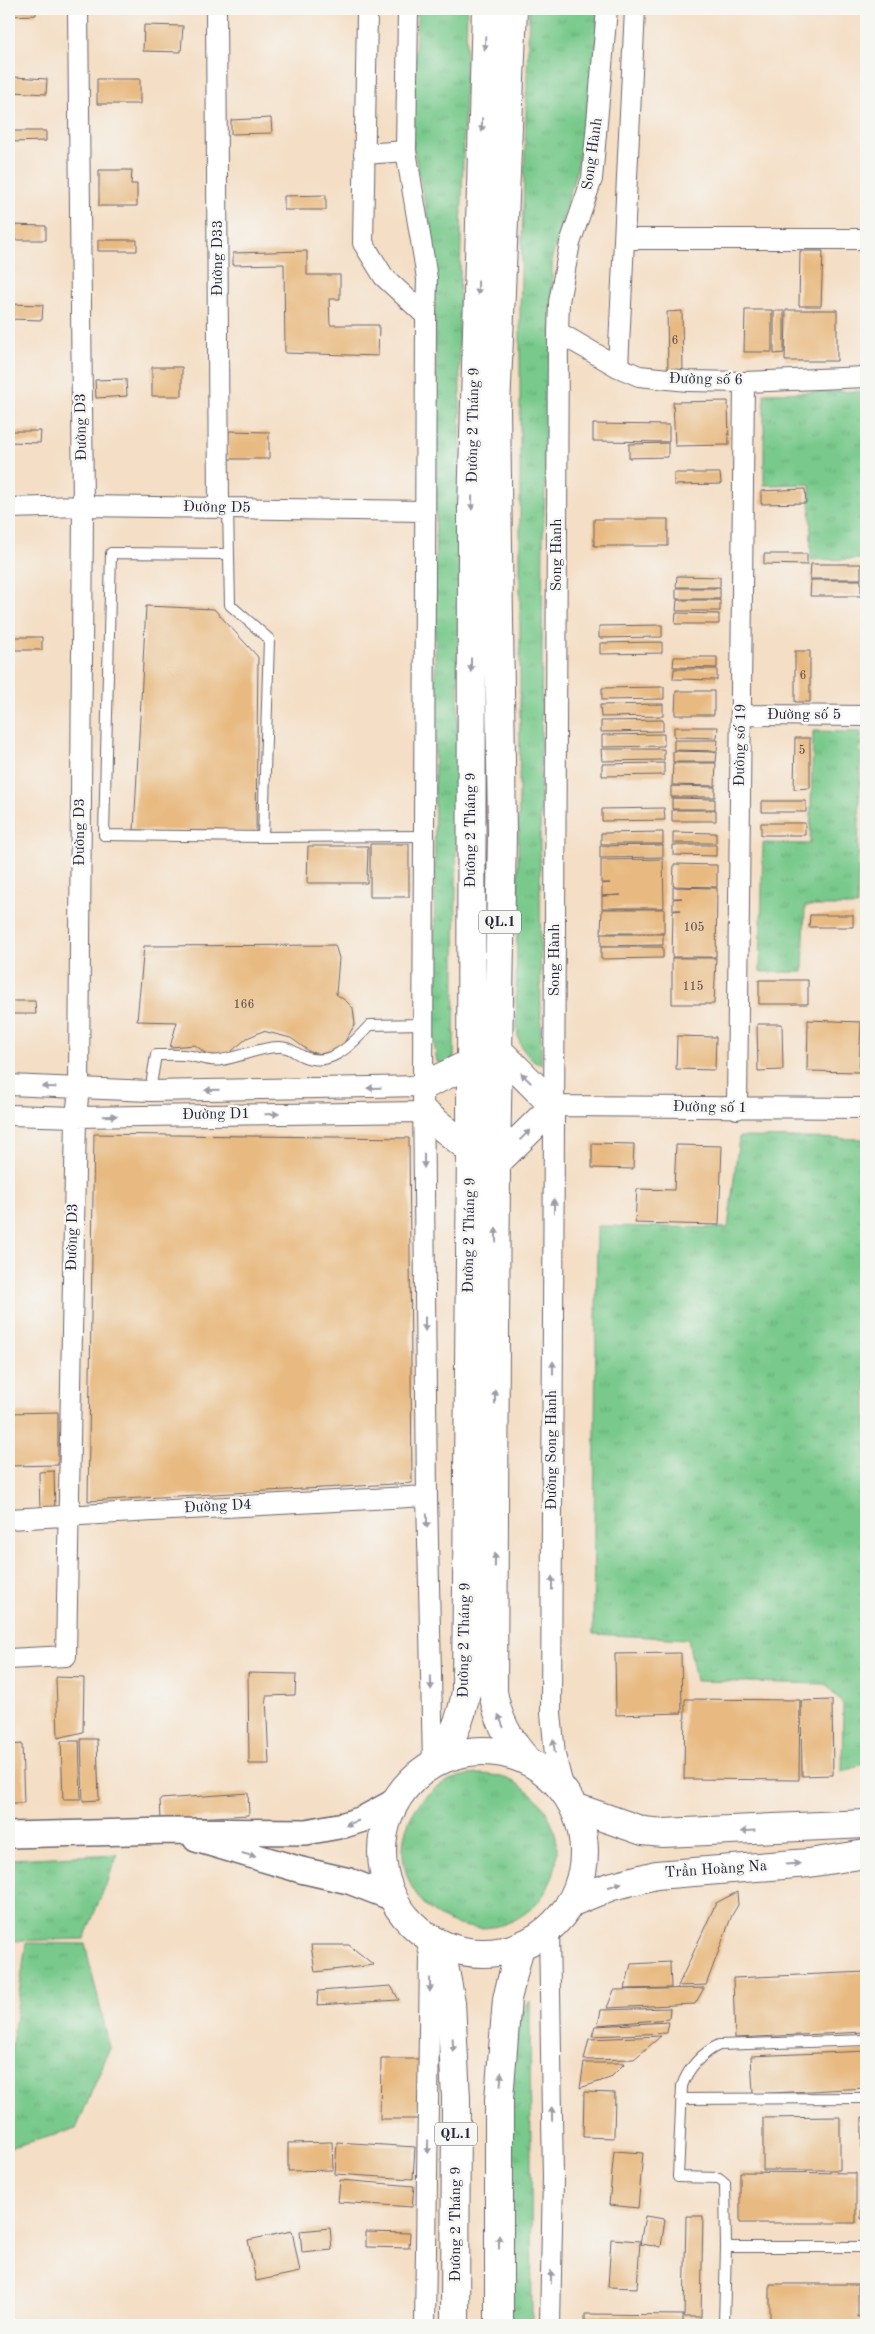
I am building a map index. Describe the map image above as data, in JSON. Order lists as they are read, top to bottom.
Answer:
{
  "streets": {
    "main road": ["Đường 2 Tháng 9", "QL.1", "Trần Hoàng Na"],
    "street": [
      "Song Hành",
      "Đường D33",
      "Đường số 6",
      "Đường D3",
      "Đường D5",
      "Đường số 5",
      "Đường số 19",
      "Đường số 1",
      "Đường D1",
      "Đường Song Hành",
      "Đường D4"
    ]
  },
  "crossings": [
    ["Song Hành", "Đường số 6"],
    ["Song Hành", "Đường số 1"],
    ["Song Hành", "Đường Song Hành"],
    ["Đường D33", "Đường D5"],
    ["Đường số 6", "Đường số 19"],
    ["Đường D3", "Đường D5"],
    ["Đường D3", "Đường D1"],
    ["Đường D3", "Đường D4"],
    ["Đường số 5", "Đường số 19"],
    ["Đường số 19", "Đường số 1"],
    ["Đường số 1", "Đường Song Hành"]
  ],
  "house_numbers": [
    "6",
    "6",
    "5",
    "105",
    "115",
    "166"
  ]
}
